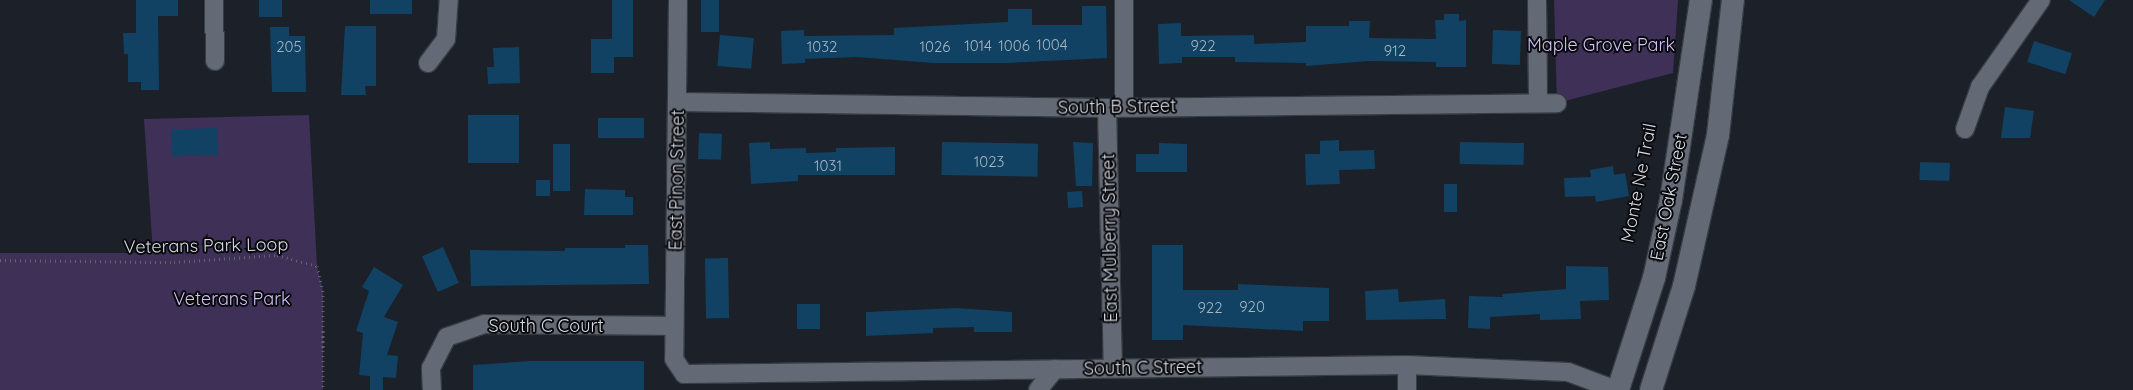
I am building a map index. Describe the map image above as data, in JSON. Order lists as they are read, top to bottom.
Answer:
{
  "streets": {
    "street": [
      "South B Street",
      "East Pinon Street",
      "East Oak Street",
      "East Mulberry Street",
      "South C Court",
      "South C Street"
    ],
    "path": ["Veterans Park Loop"]
  },
  "crossings": [
    ["South B Street", "East Pinon Street"],
    ["South B Street", "East Mulberry Street"],
    ["East Pinon Street", "South C Court"],
    ["East Pinon Street", "South C Street"],
    ["East Oak Street", "South C Street"],
    ["East Mulberry Street", "South C Street"]
  ],
  "parks": ["Maple Grove Park", "Veterans Park"],
  "house_numbers": [
    "1004",
    "1014",
    "1006",
    "922",
    "205",
    "1032",
    "1026",
    "912",
    "1023",
    "1031",
    "920",
    "922"
  ]
}
